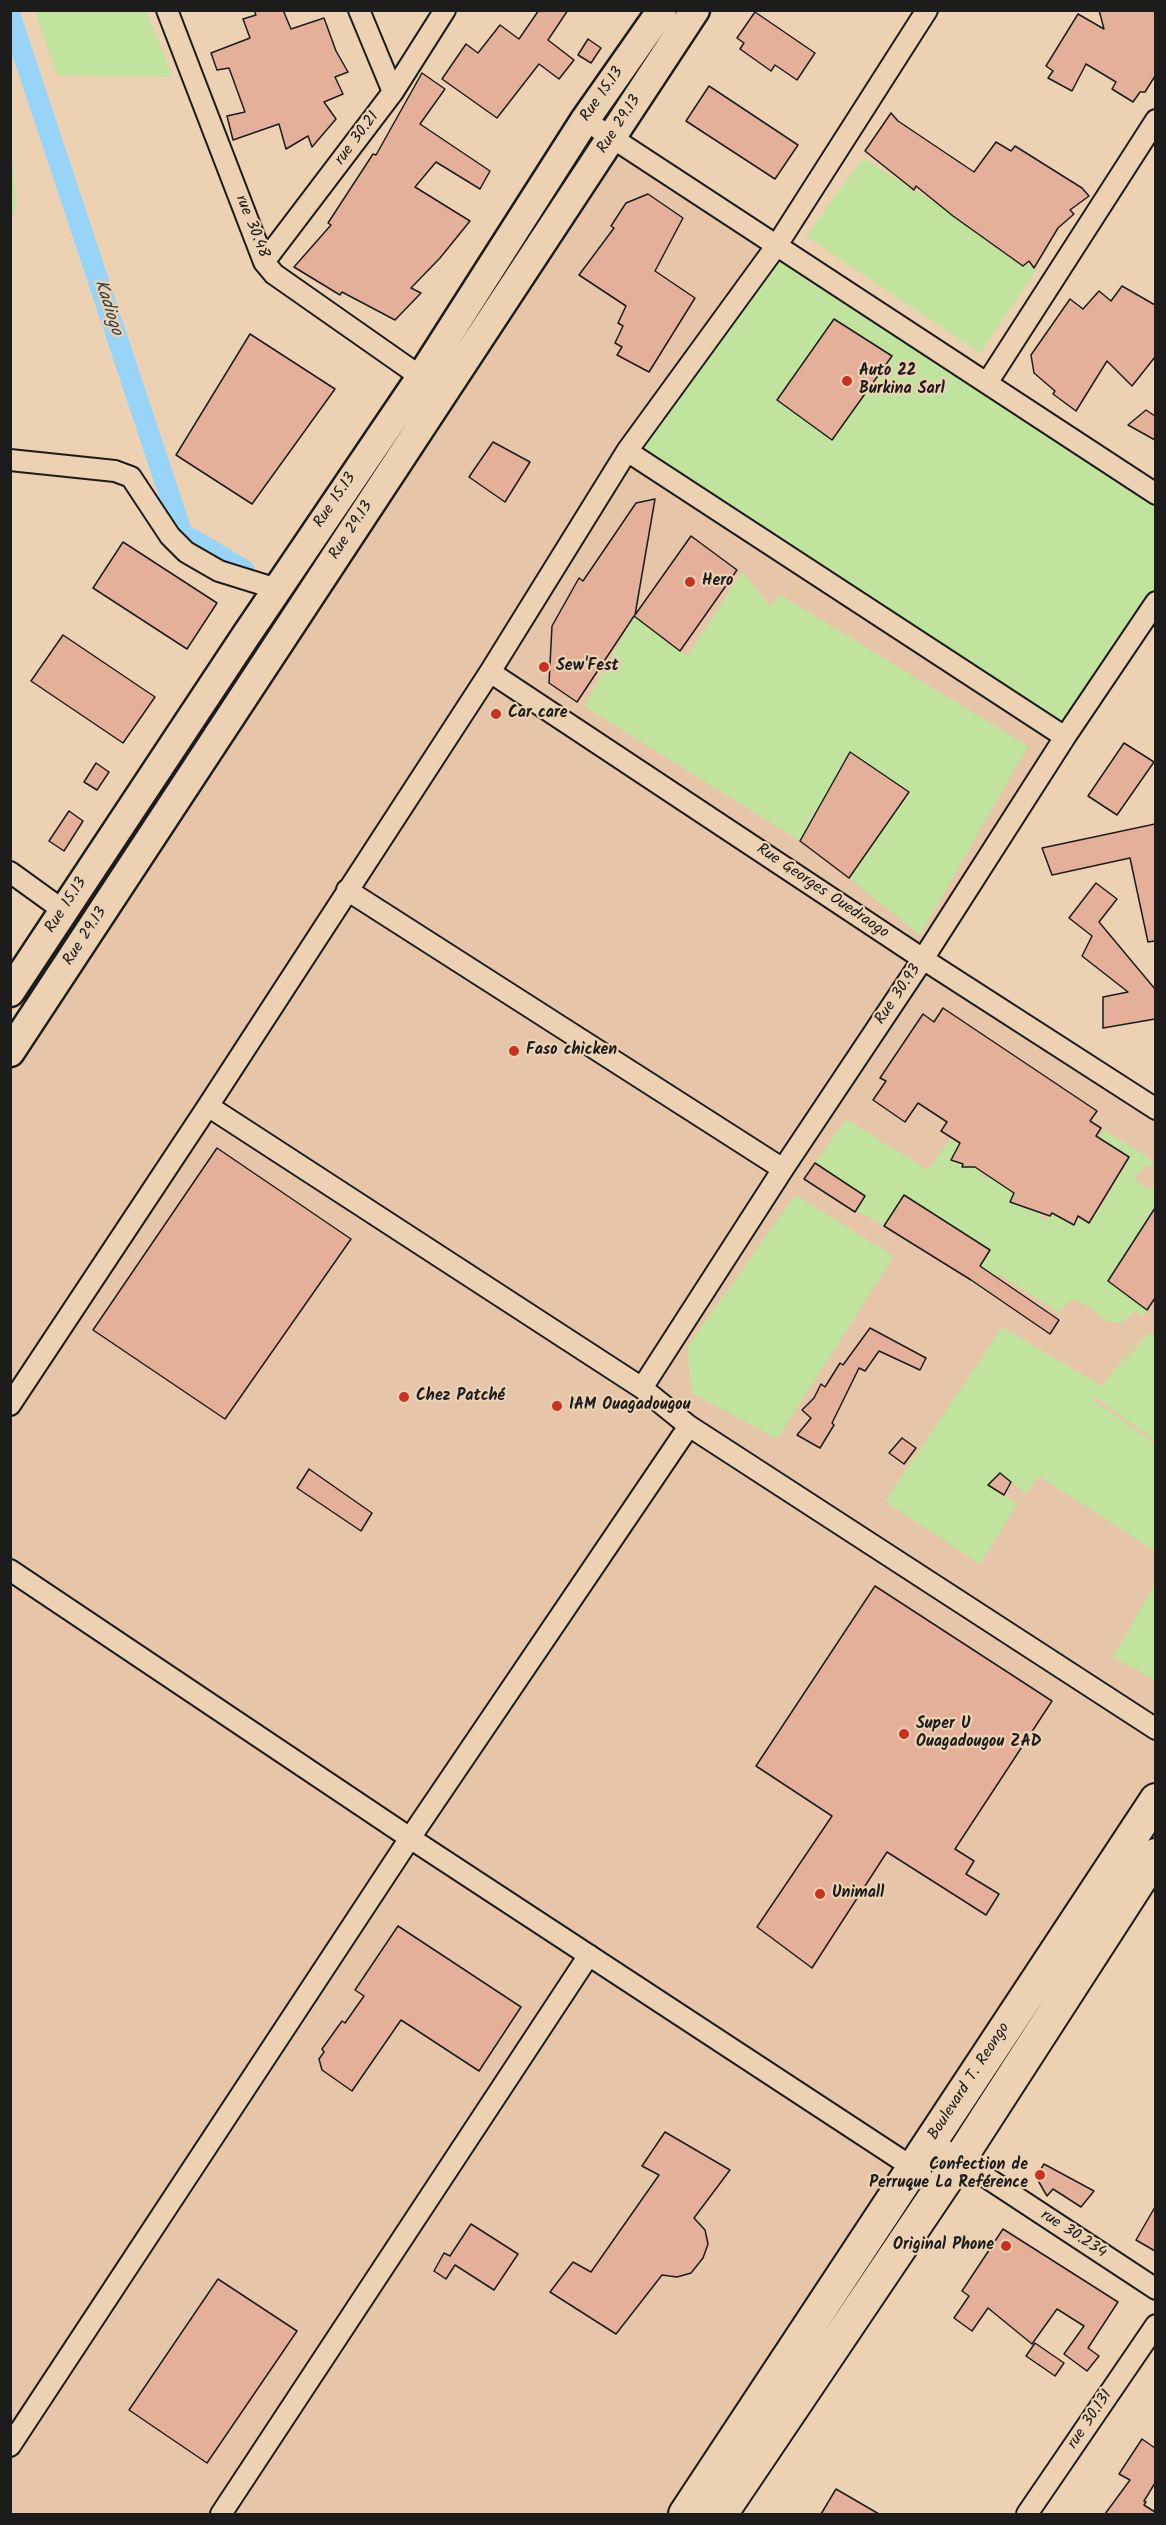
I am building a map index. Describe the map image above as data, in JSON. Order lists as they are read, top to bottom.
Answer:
{
  "streets": {
    "main road": ["Rue 15.13", "Rue 29.13", "Boulevard T. Reongo"],
    "street": [
      "rue 30.21",
      "rue 30.48",
      "Rue Georges Ouedraogo",
      "Rue 30.93",
      "rue 30.234",
      "rue 30.131"
    ]
  },
  "crossings": [
    ["Rue 15.13", "rue 30.48"],
    ["rue 30.21", "rue 30.48"],
    ["Rue Georges Ouedraogo", "Rue 30.93"],
    ["Boulevard T. Reongo", "rue 30.234"]
  ],
  "water": ["Kadiogo"],
  "places": [
    "Auto 22 Burkina Sarl",
    "Hero",
    "Sew'Fest",
    "Car care",
    "Faso chicken",
    "Chez Patché",
    "IAM Ouagadougou",
    "Super U Ouagadougou ZAD",
    "Unimall",
    "Confection de Perruque La Reférence",
    "Original Phone"
  ]
}
